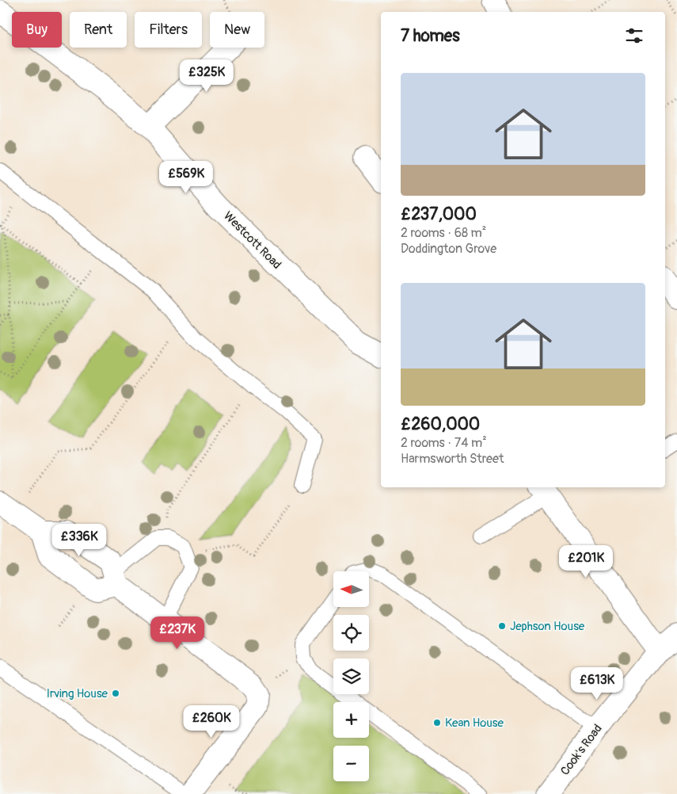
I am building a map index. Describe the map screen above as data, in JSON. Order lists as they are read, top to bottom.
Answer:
{
  "streets": {
    "street": ["Westcott Road", "Cook's Road"]
  },
  "places": ["Jephson House", "Irving House", "Kean House"],
  "north": "left",
  "page": {
    "chip": [
      "Buy",
      "Rent",
      "Filters",
      "New"
    ],
    "heading": "7 homes",
    "price": [
      "£325K",
      "£569K",
      "£336K",
      "£201K",
      "£237K",
      "£613K",
      "£260K"
    ],
    "list": [
      {
        "name": "£237,000",
        "note": "2 rooms · 68 m² · Doddington Grove"
      },
      {
        "name": "£260,000",
        "note": "2 rooms · 74 m² · Harmsworth Street"
      }
    ],
    "map_buttons": ["+", "−"]
  }
}
